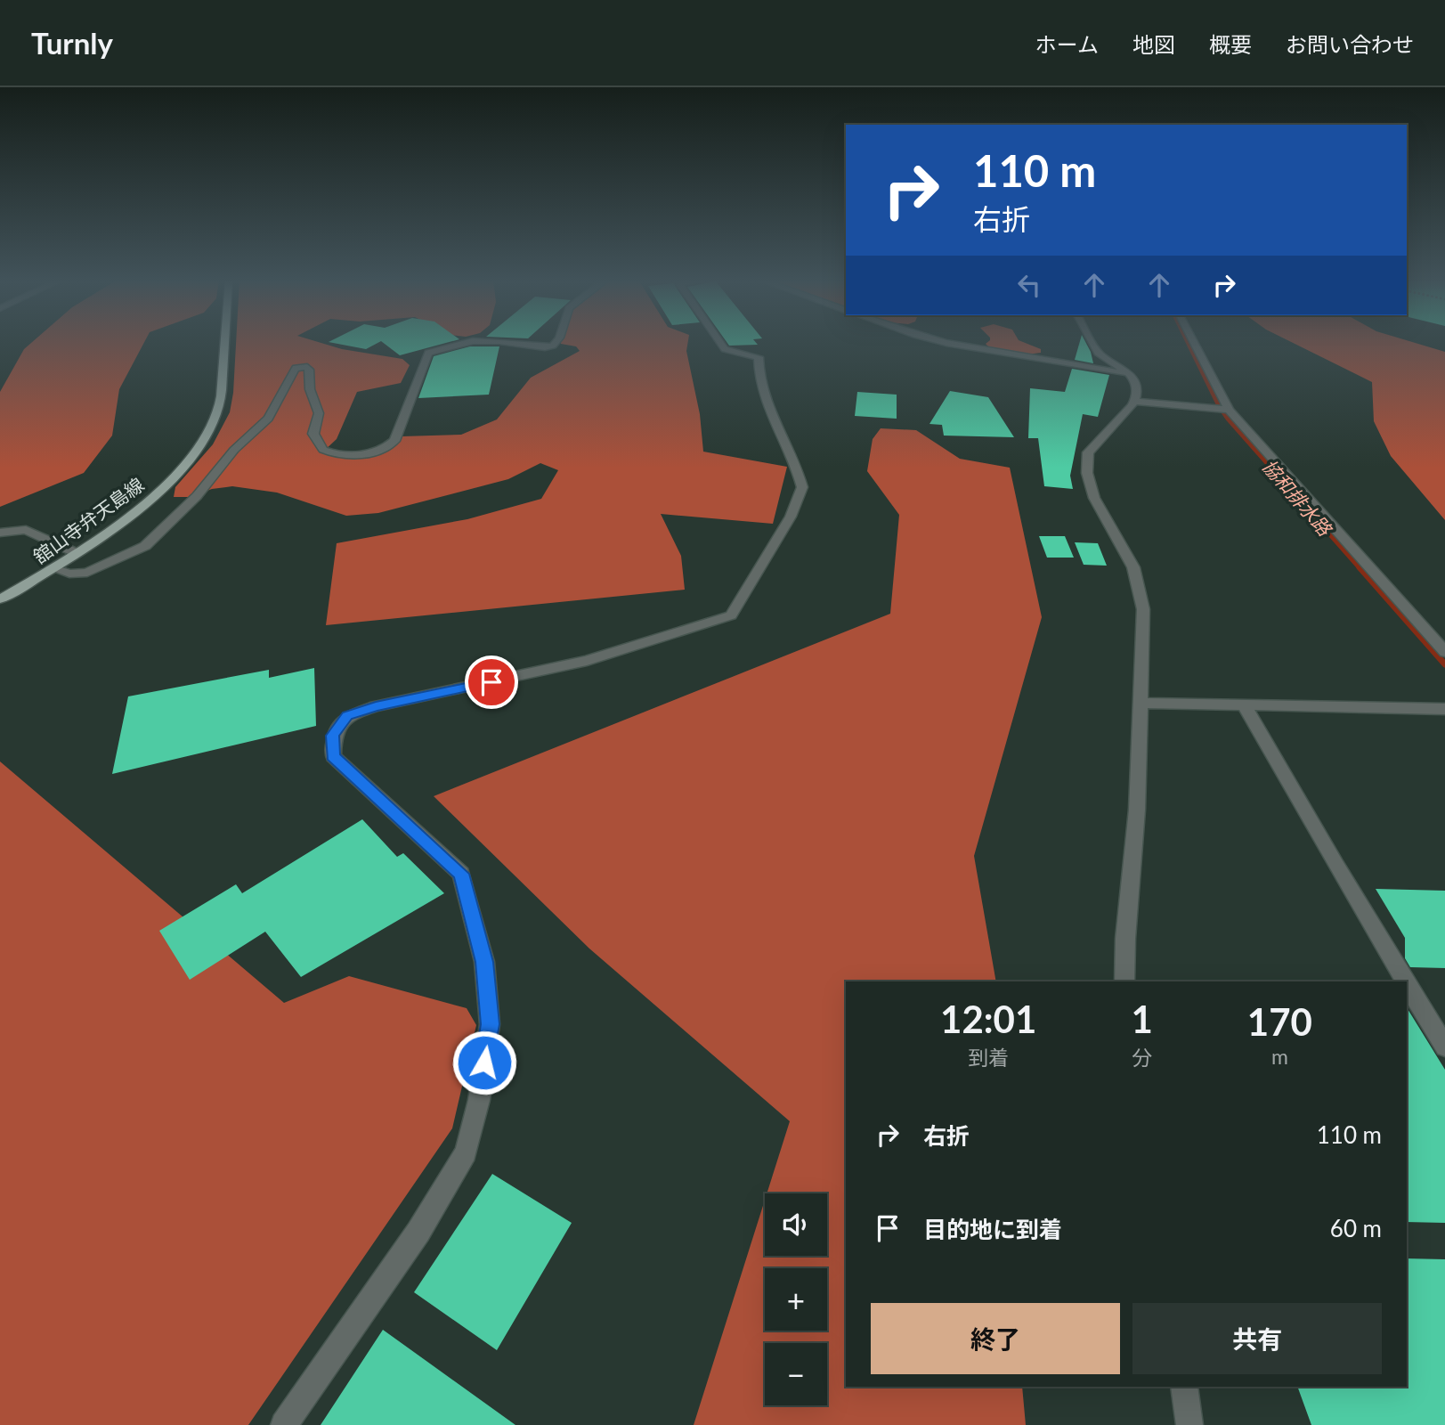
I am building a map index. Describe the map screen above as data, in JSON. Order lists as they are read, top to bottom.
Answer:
{
  "streets": {
    "main road": ["舘山寺弁天島線"]
  },
  "water": ["協和排水路"],
  "page": {
    "header": "Turnly",
    "nav": [
      "ホーム",
      "地図",
      "概要",
      "お問い合わせ"
    ],
    "turn": ["110 m", "右折"],
    "eta": [
      "12:01",
      "到着",
      "1",
      "分",
      "170",
      "m"
    ],
    "list": [
      {
        "name": "右折",
        "value": "110 m"
      },
      {
        "name": "目的地に到着",
        "value": "60 m"
      }
    ],
    "map_buttons": ["+", "−"],
    "buttons": ["終了", "共有"]
  }
}
